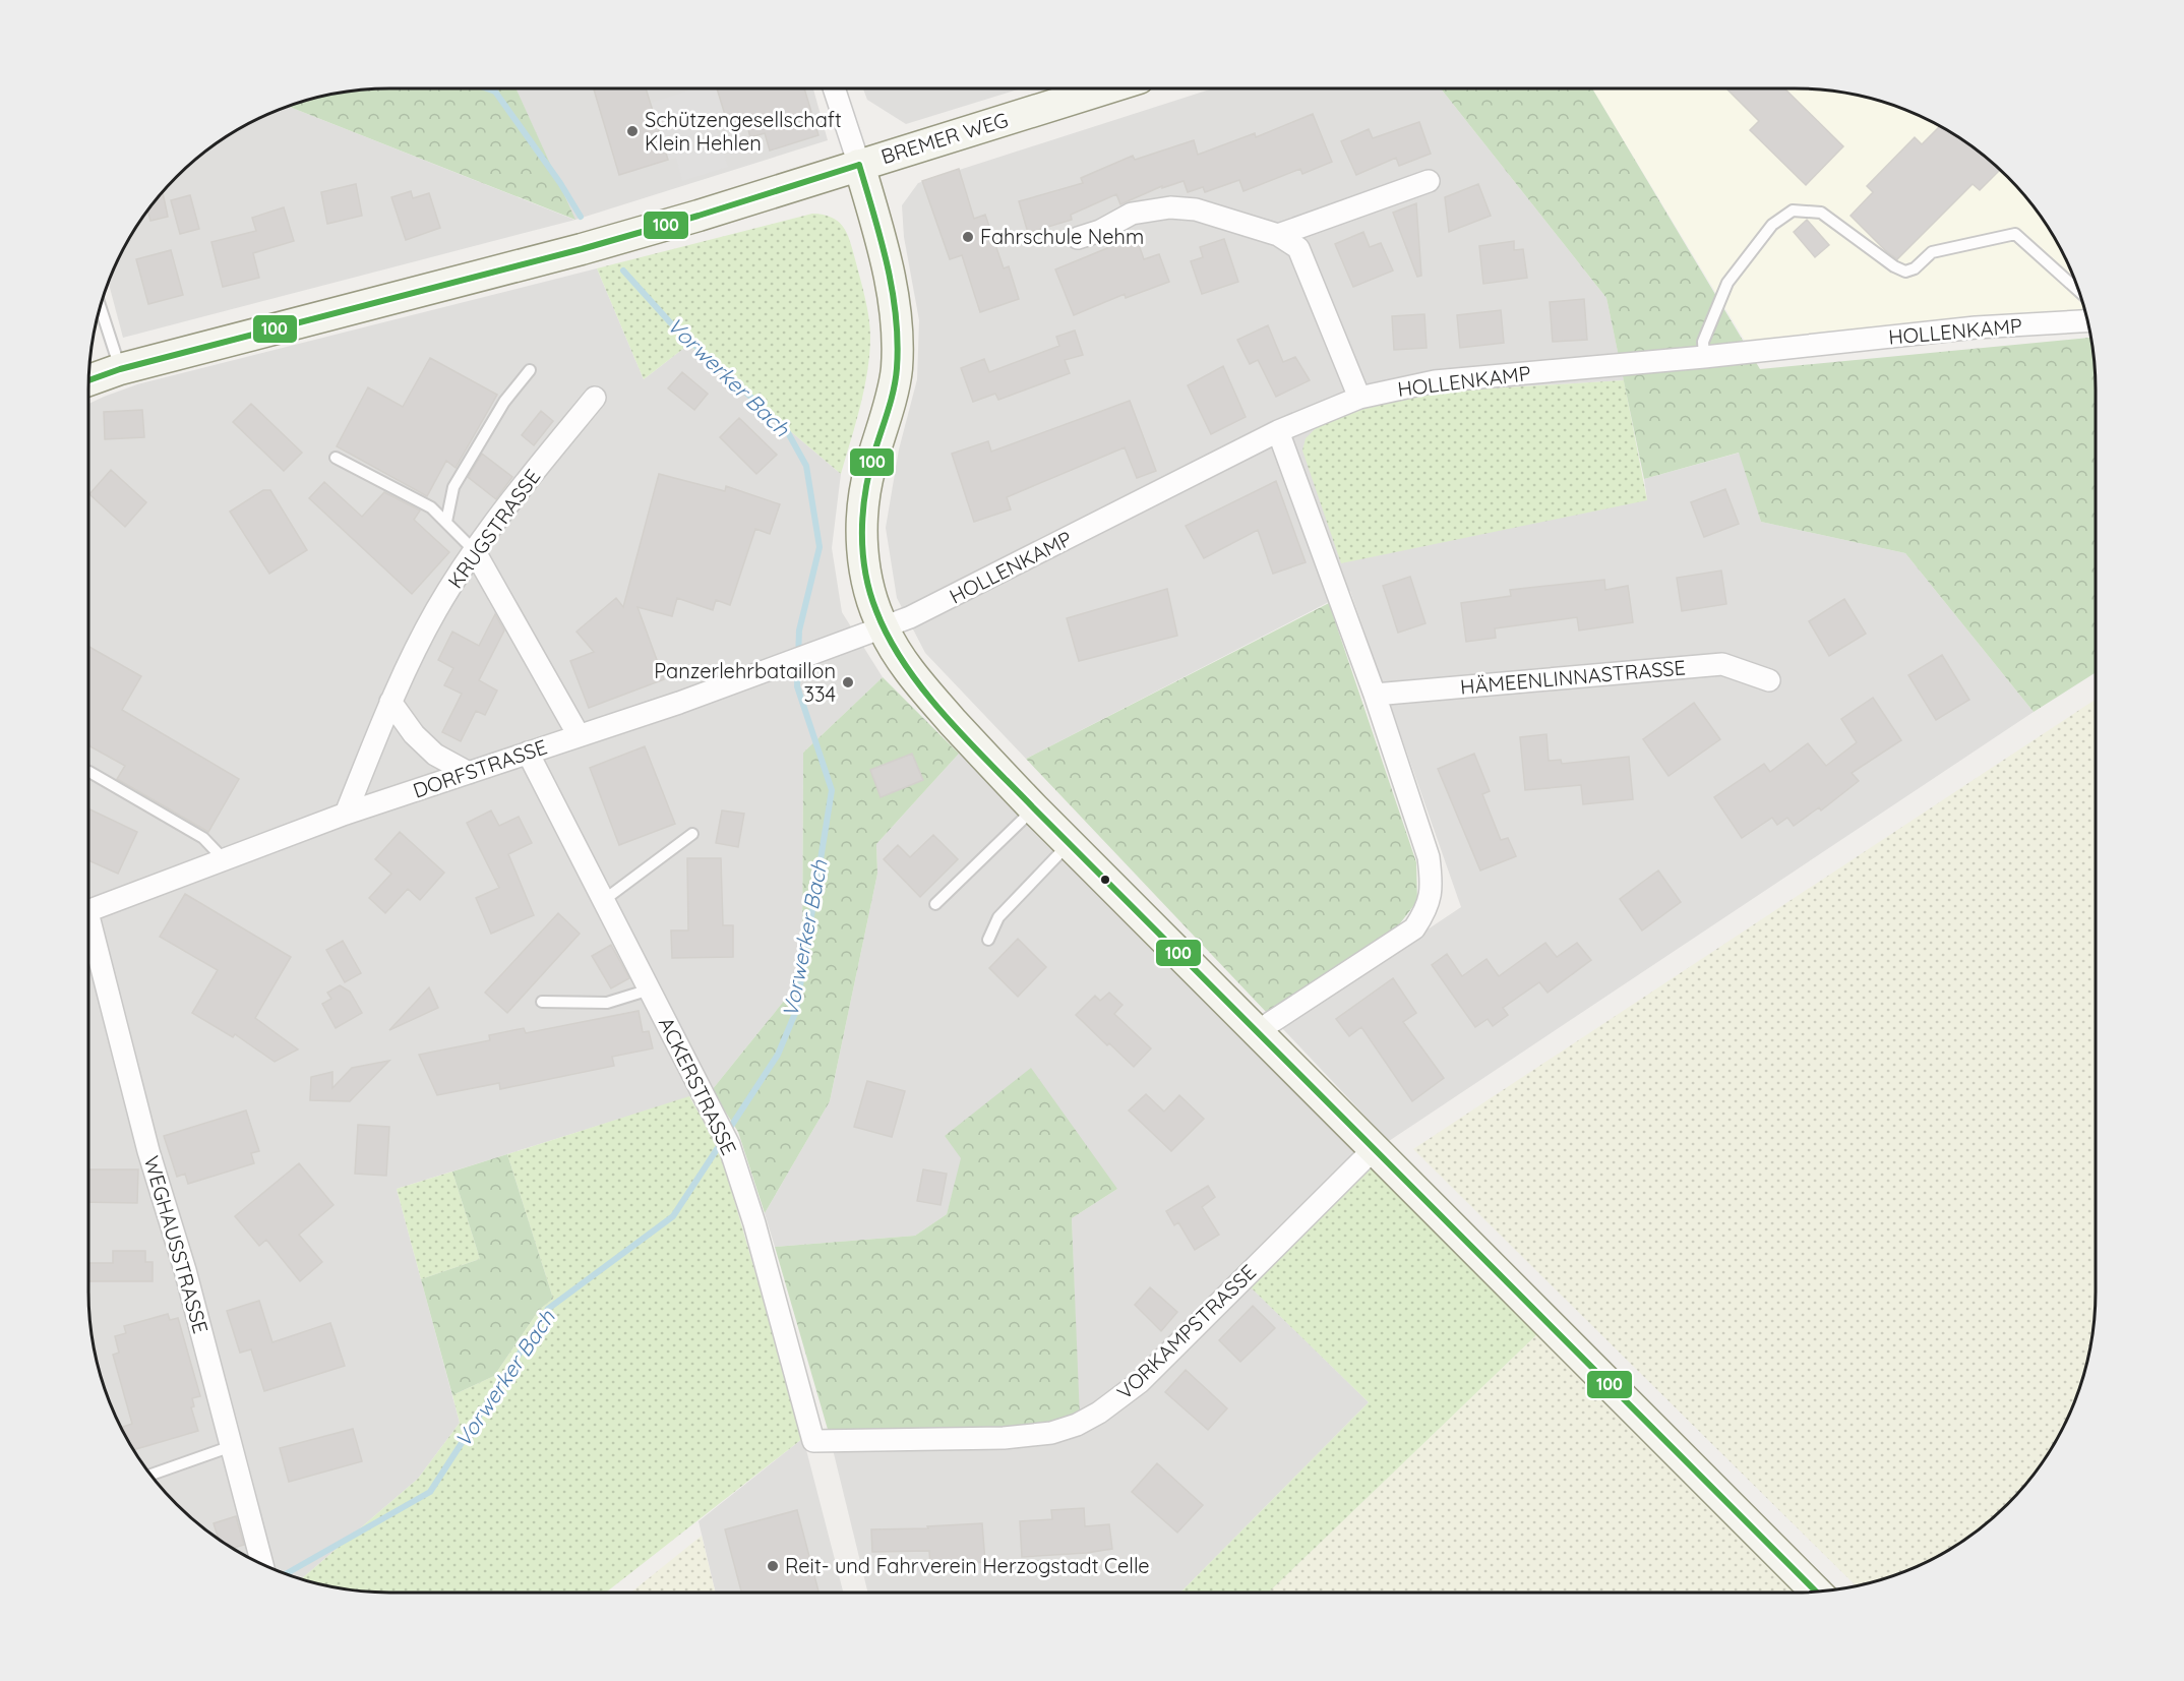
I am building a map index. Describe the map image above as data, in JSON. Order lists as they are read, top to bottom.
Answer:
{
  "streets": {
    "main road": ["BREMER WEG"],
    "street": [
      "HOLLENKAMP",
      "KRUGSTRASSE",
      "HÄMEENLINNASTRASSE",
      "DORFSTRASSE",
      "ACKERSTRASSE",
      "WEGHAUSSTRASSE",
      "VORKAMPSTRASSE"
    ]
  },
  "crossings": [
    ["HOLLENKAMP", "DORFSTRASSE"],
    ["KRUGSTRASSE", "DORFSTRASSE"],
    ["DORFSTRASSE", "ACKERSTRASSE"],
    ["ACKERSTRASSE", "VORKAMPSTRASSE"]
  ],
  "water": ["Vorwerker Bach"],
  "places": [
    "Schützengesellschaft Klein Hehlen",
    "Fahrschule Nehm",
    "Panzerlehrbataillon 334",
    "Reit- und Fahrverein Herzogstadt Celle"
  ],
  "lines": ["transit line 100"]
}
